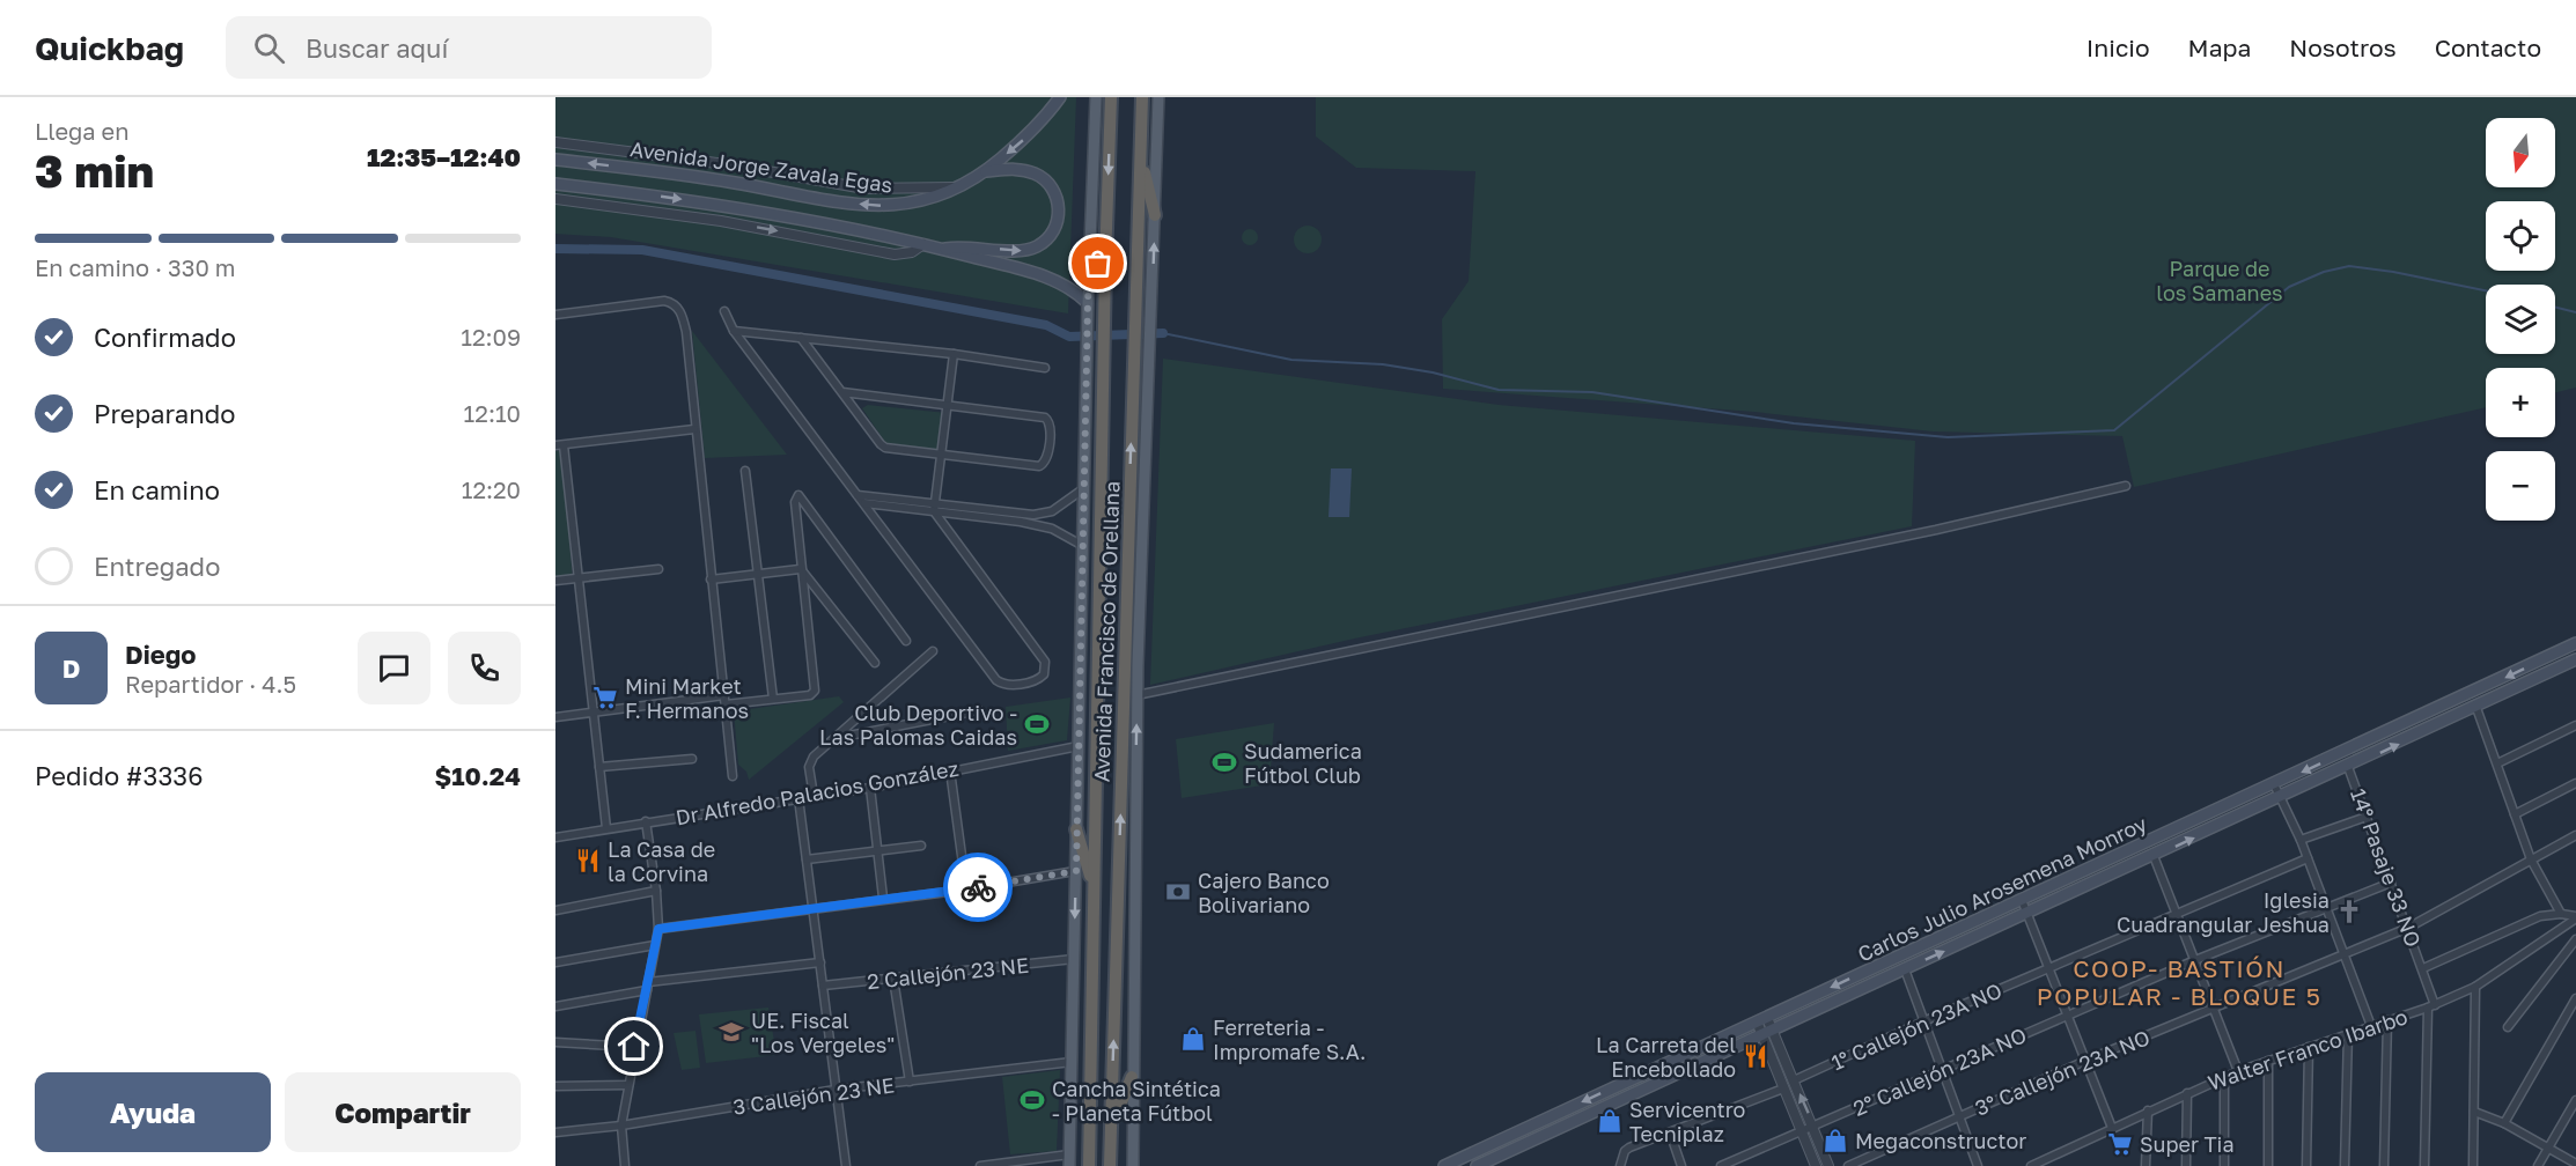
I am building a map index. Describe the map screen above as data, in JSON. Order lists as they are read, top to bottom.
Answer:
{
  "streets": {
    "highway": ["Avenida Francisco de Orellana"],
    "main road": ["Avenida Jorge Zavala Egas", "Carlos Julio Arosemena Monroy"],
    "street": [
      "Dr Alfredo Palacios González",
      "14° Pasaje 33 NO",
      "2 Callejón 23 NE",
      "1° Callejón 23A NO",
      "Walter Franco Ibarbo",
      "2° Callejón 23A NO",
      "3° Callejón 23A NO",
      "3 Callejón 23 NE"
    ]
  },
  "crossings": [
    ["Avenida Jorge Zavala Egas", "Avenida Francisco de Orellana"],
    ["Avenida Francisco de Orellana", "Dr Alfredo Palacios González"],
    ["Avenida Francisco de Orellana", "2 Callejón 23 NE"],
    ["Avenida Francisco de Orellana", "3 Callejón 23 NE"],
    ["14° Pasaje 33 NO", "Carlos Julio Arosemena Monroy"],
    ["14° Pasaje 33 NO", "Walter Franco Ibarbo"],
    ["14° Pasaje 33 NO", "2° Callejón 23A NO"],
    ["14° Pasaje 33 NO", "3° Callejón 23A NO"]
  ],
  "districts": ["COOP- BASTIÓN POPULAR - BLOQUE 5"],
  "parks": ["Parque de los Samanes"],
  "places": {
    "supermarket": ["Mini Market F. Hermanos", "Super Tia"],
    "sports": ["Club Deportivo - Las Palomas Caidas", "Sudamerica Fútbol Club", "Cancha Sintética - Planeta Fútbol"],
    "restaurant": ["La Casa de la Corvina", "La Carreta del Encebollado"],
    "bank": ["Cajero Banco Bolivariano"],
    "church": ["Iglesia Cuadrangular Jeshua"],
    "school or university": ["UE. Fiscal \"Los Vergeles\""],
    "shop": ["Ferreteria - Impromafe S.A.", "Servicentro Tecniplaz", "Megaconstructor"]
  },
  "north": "bottom",
  "page": {
    "header": "Quickbag",
    "search": "Buscar aquí",
    "nav": [
      "Inicio",
      "Mapa",
      "Nosotros",
      "Contacto"
    ],
    "heading": ["3 min", "Llega en", "12:35–12:40"],
    "panel": [
      "Diego",
      "Repartidor · 4.5",
      "Pedido #3336",
      "$10.24"
    ],
    "map_buttons": ["+", "−"],
    "bar": "En camino · 330 m",
    "list": [
      ["Confirmado", "12:09"],
      ["Preparando", "12:10"],
      ["En camino", "12:20"],
      "Entregado"
    ],
    "round": "D",
    "buttons": ["Ayuda", "Compartir"]
  }
}
